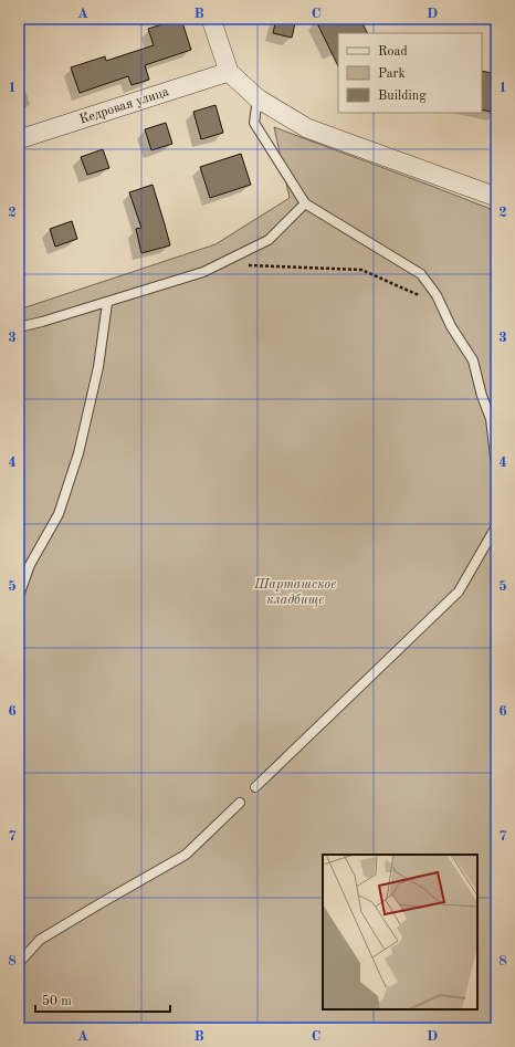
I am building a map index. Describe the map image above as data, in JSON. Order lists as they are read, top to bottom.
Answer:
{
  "streets": {
    "street": ["Кедровая улица"]
  },
  "parks": ["Шарташское кладбище"],
  "legend": ["Road", "Park", "Building"],
  "scale_bar": "50 m",
  "grid": {
    "columns": [
      "A",
      "B",
      "C",
      "D"
    ],
    "rows": [
      "1",
      "2",
      "3",
      "4",
      "5",
      "6",
      "7",
      "8"
    ]
  }
}
